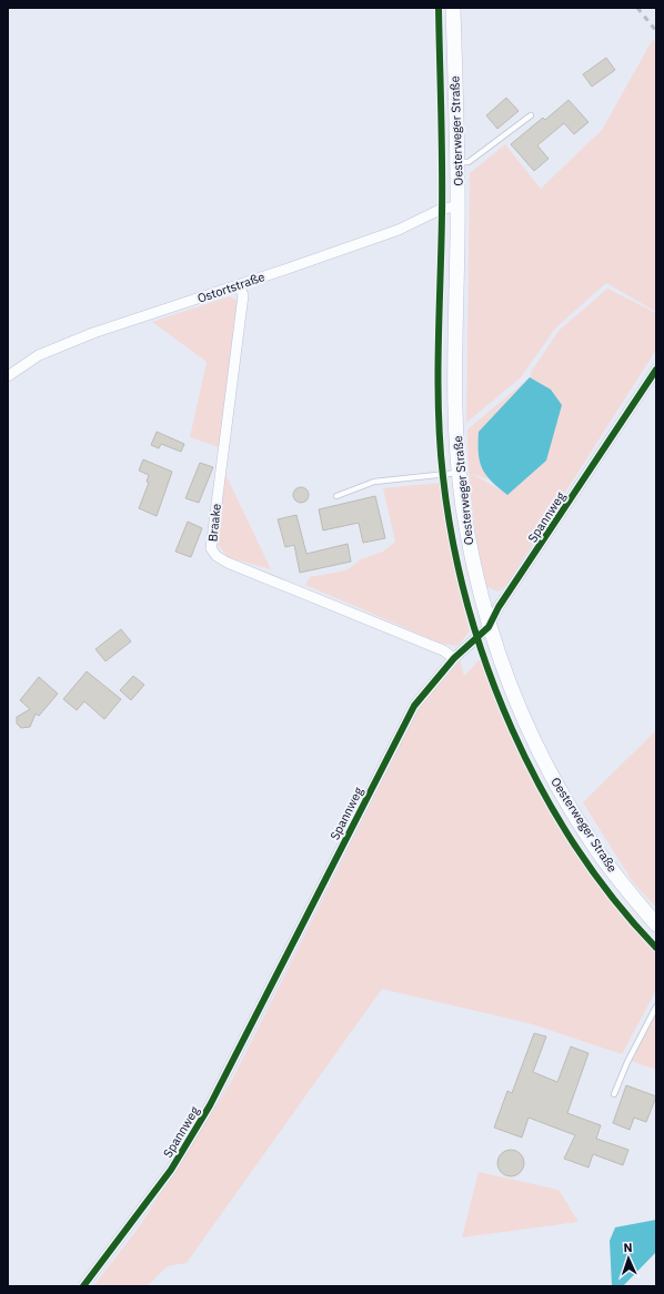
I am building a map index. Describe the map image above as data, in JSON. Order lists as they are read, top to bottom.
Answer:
{
  "streets": {
    "street": [
      "Oesterweger Straße",
      "Ostortstraße",
      "Spannweg",
      "Braake"
    ]
  },
  "crossings": [
    ["Oesterweger Straße", "Ostortstraße"],
    ["Oesterweger Straße", "Spannweg"],
    ["Ostortstraße", "Braake"],
    ["Spannweg", "Braake"]
  ],
  "north": "top"
}
